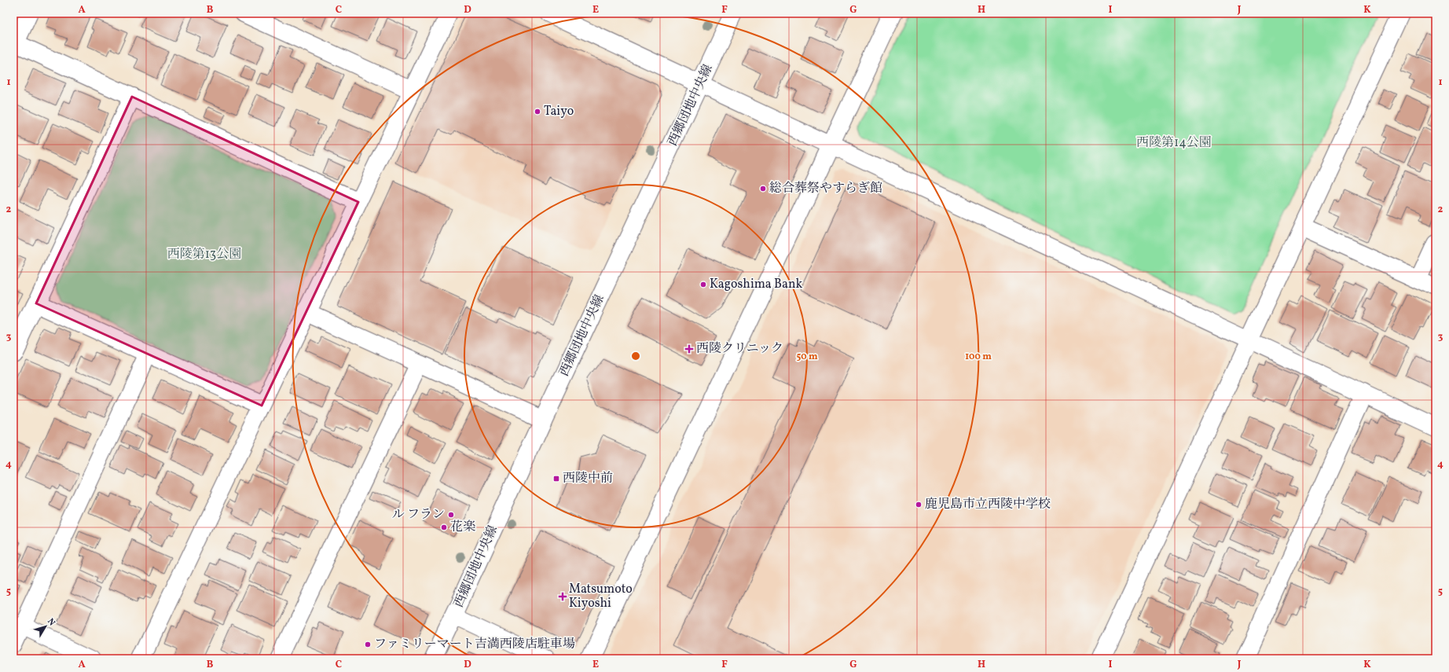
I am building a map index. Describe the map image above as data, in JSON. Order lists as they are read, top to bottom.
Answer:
{
  "streets": {
    "street": ["西郷団地中央線"]
  },
  "parks": ["西陵第14公園", "西陵第13公園"],
  "places": {
    "other": [
      "Taiyo",
      "総合葬祭やすらぎ館",
      "Kagoshima Bank",
      "鹿児島市立西陵中学校",
      "ル フラン",
      "花楽",
      "ファミリーマート吉満西陵店駐車場"
    ],
    "health": ["西陵クリニック", "Matsumoto Kiyoshi"],
    "transit": ["西陵中前"]
  },
  "north": "top right",
  "grid": {
    "columns": [
      "A",
      "B",
      "C",
      "D",
      "E",
      "F",
      "G",
      "H",
      "I",
      "J",
      "K"
    ],
    "rows": [
      "1",
      "2",
      "3",
      "4",
      "5"
    ]
  },
  "rings": ["50 m", "100 m"]
}
